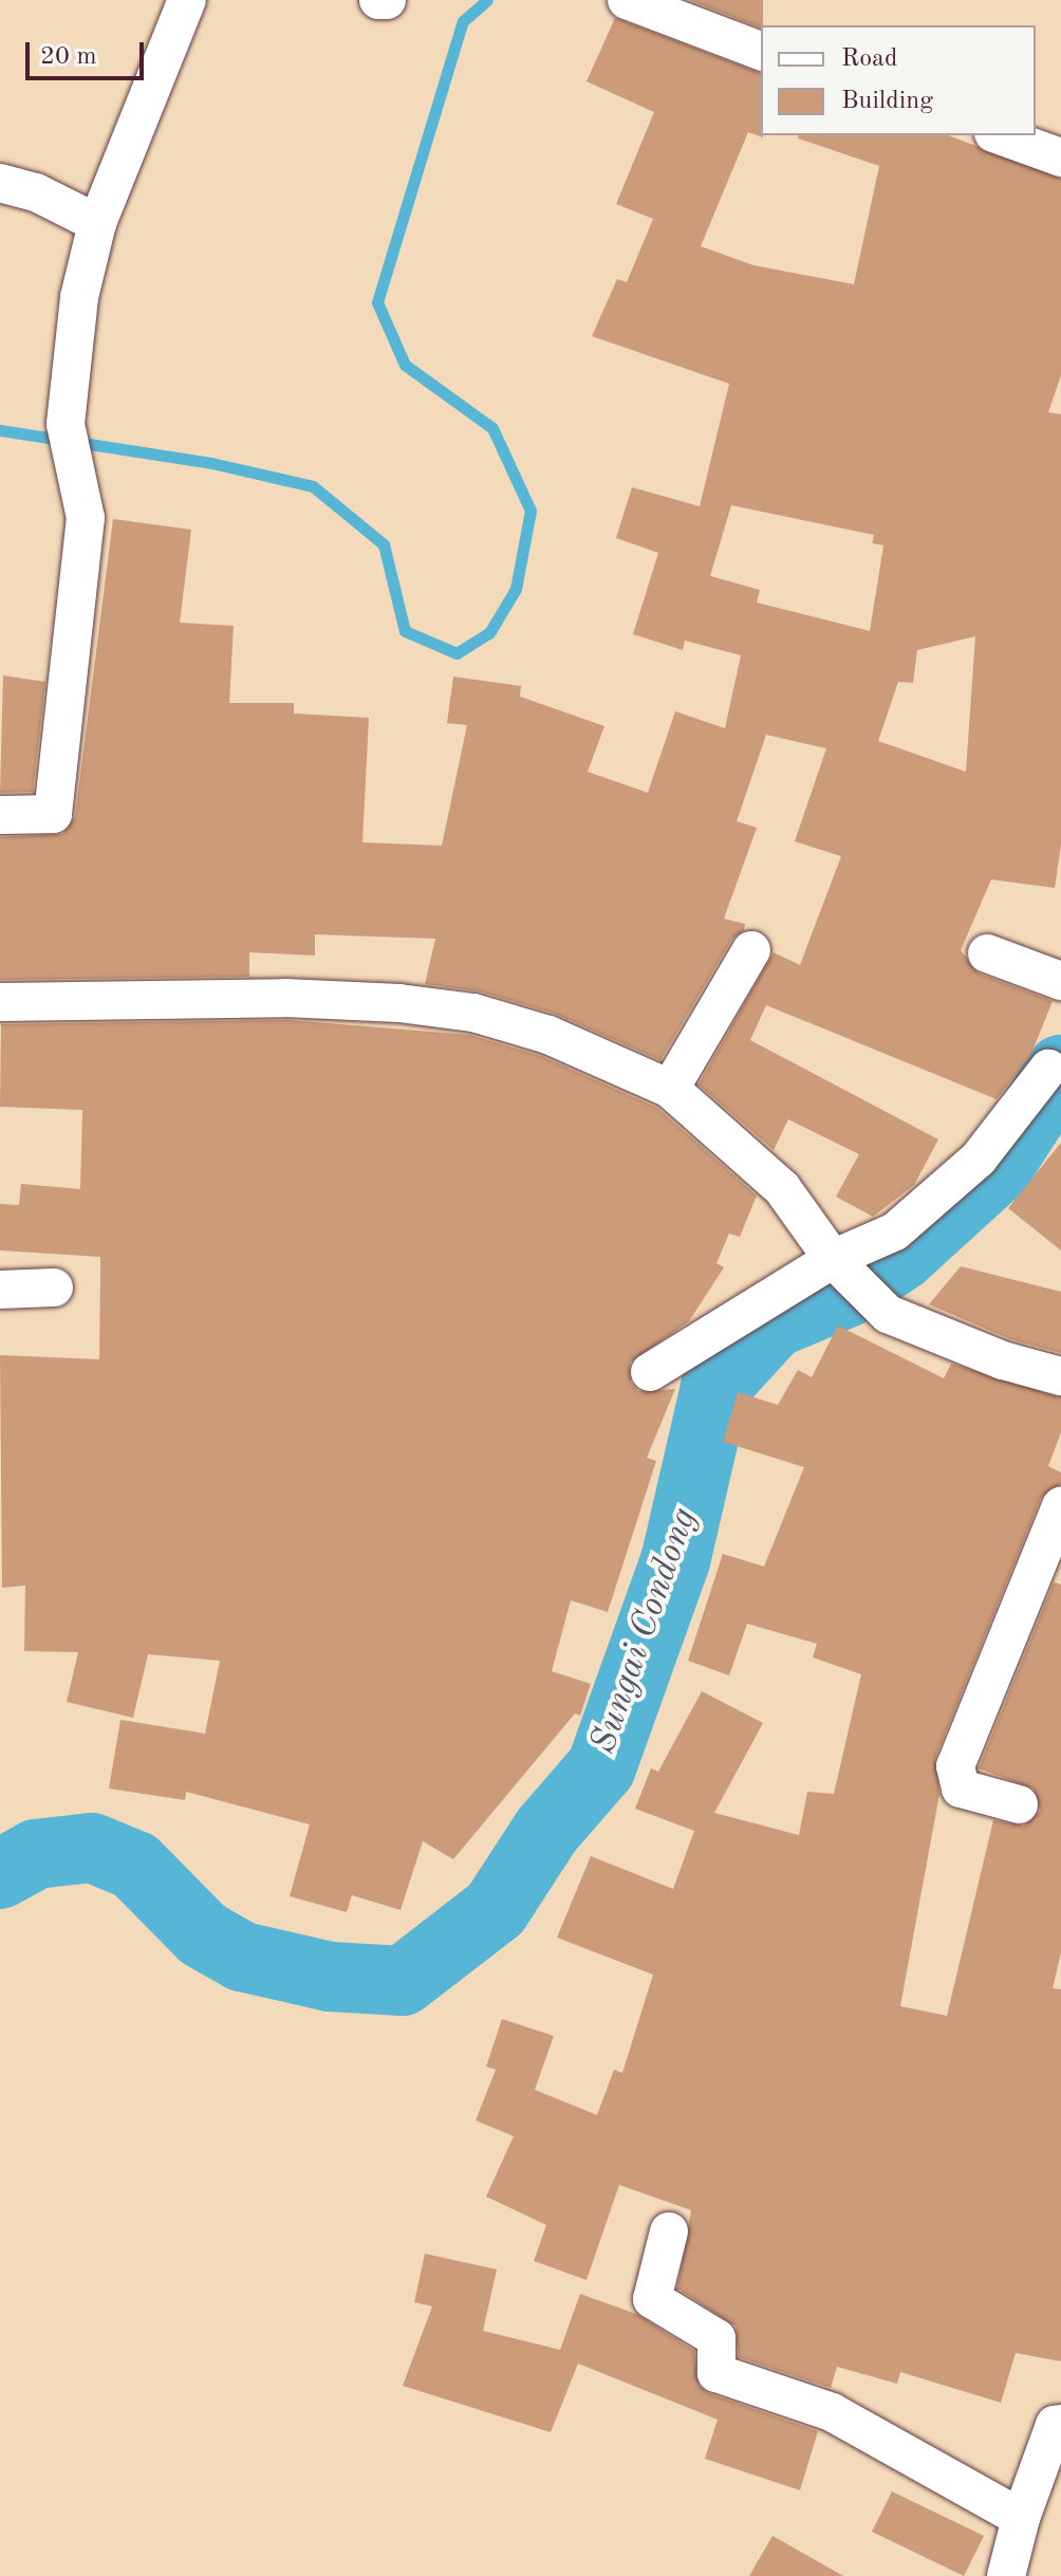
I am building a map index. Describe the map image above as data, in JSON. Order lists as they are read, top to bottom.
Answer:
{
  "water": ["Sungai Condong"],
  "legend": ["Road", "Building"],
  "scale_bar": "20 m"
}
